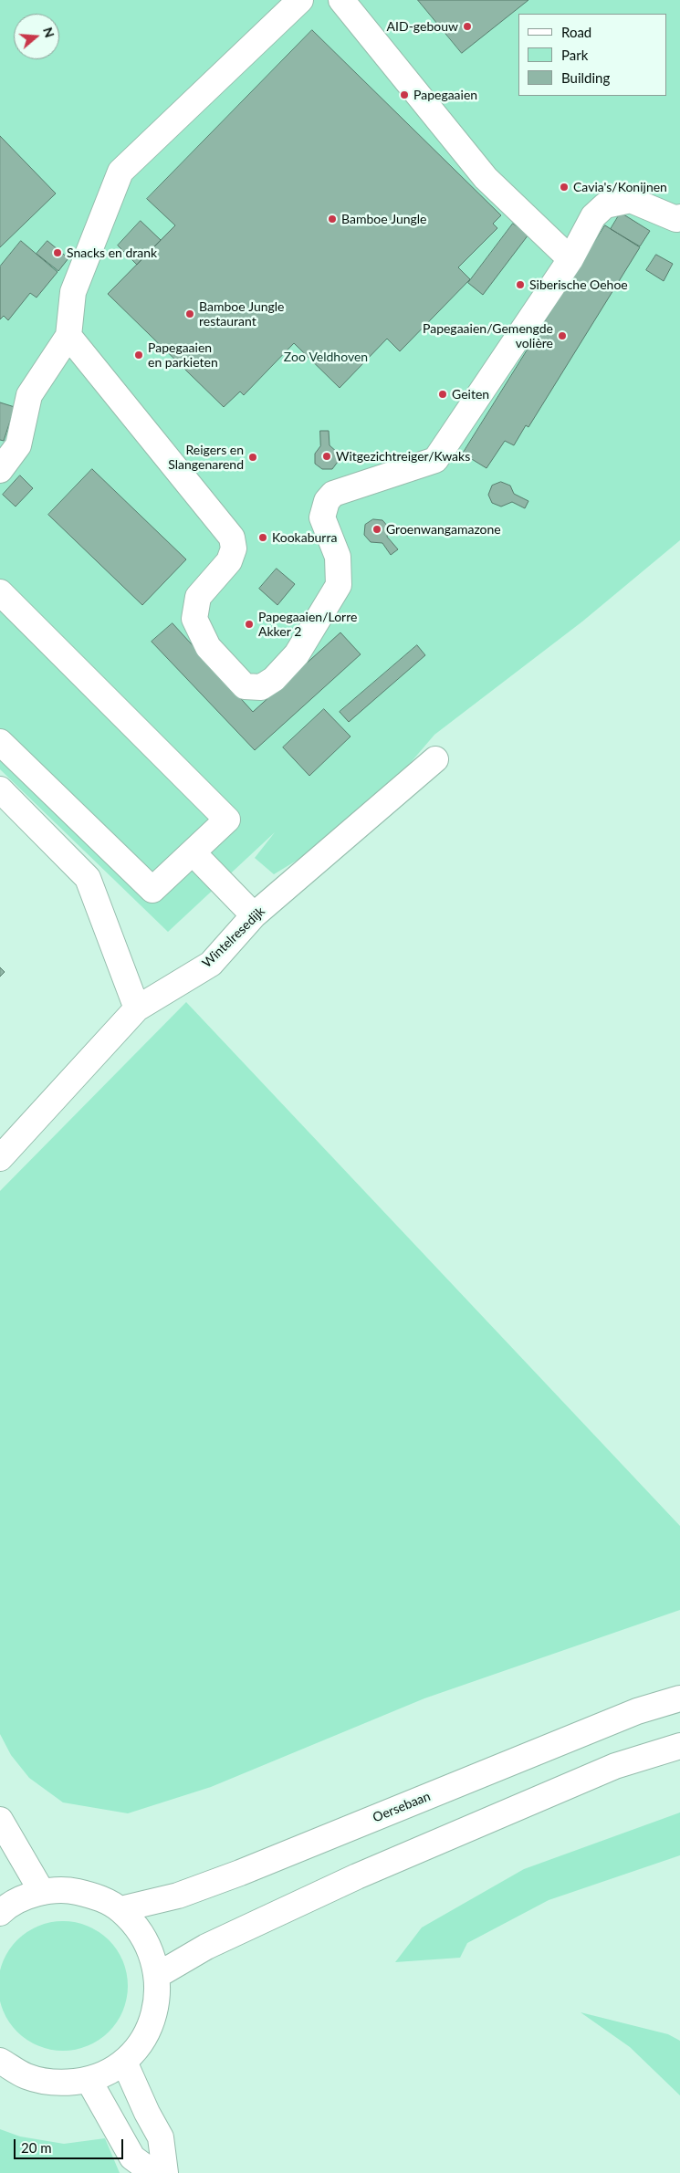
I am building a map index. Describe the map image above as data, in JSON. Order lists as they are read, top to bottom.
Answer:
{
  "streets": {
    "main road": ["Wintelresedijk", "Oersebaan"]
  },
  "parks": ["Zoo Veldhoven"],
  "places": [
    "AID-gebouw",
    "Papegaaien",
    "Cavia's/Konijnen",
    "Bamboe Jungle",
    "Snacks en drank",
    "Siberische Oehoe",
    "Bamboe Jungle restaurant",
    "Papegaaien/Gemengde volière",
    "Papegaaien en parkieten",
    "Geiten",
    "Witgezichtreiger/Kwaks",
    "Reigers en Slangenarend",
    "Groenwangamazone",
    "Kookaburra",
    "Papegaaien/Lorre Akker 2"
  ],
  "legend": ["Road", "Park", "Building"],
  "scale_bar": "20 m",
  "north": "right"
}
